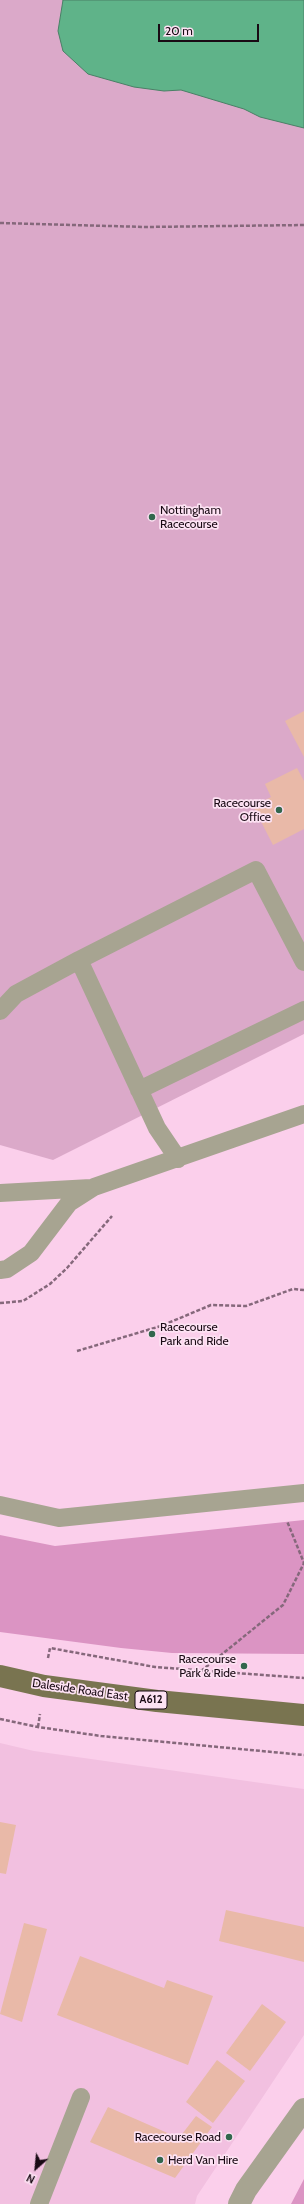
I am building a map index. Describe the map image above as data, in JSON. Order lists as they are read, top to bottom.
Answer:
{
  "streets": {
    "main road": ["Daleside Road East", "A612"]
  },
  "places": [
    "Nottingham Racecourse",
    "Racecourse Office",
    "Racecourse Park and Ride",
    "Racecourse Park & Ride",
    "Racecourse Road",
    "Herd Van Hire"
  ],
  "scale_bar": "20 m",
  "north": "bottom left"
}
